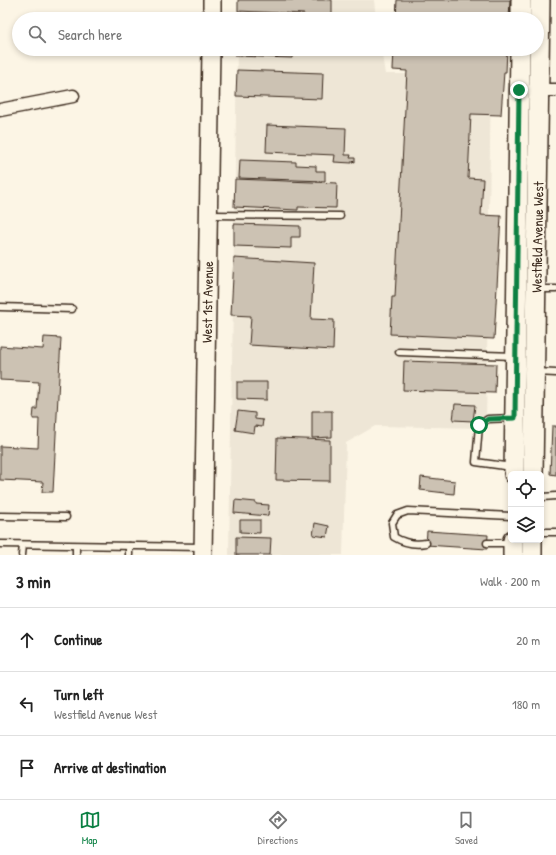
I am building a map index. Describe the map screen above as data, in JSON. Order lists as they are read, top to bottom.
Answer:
{
  "streets": {
    "main road": ["Westfield Avenue West"],
    "street": ["West 1st Avenue"]
  },
  "page": {
    "search": "Search here",
    "heading": ["3 min", "Walk · 200 m"],
    "list": [
      ["Continue", "20 m"],
      ["Turn left", "Westfield Avenue West", "180 m"],
      "Arrive at destination"
    ],
    "nav": ["Map", "Directions", "Saved"]
  }
}
